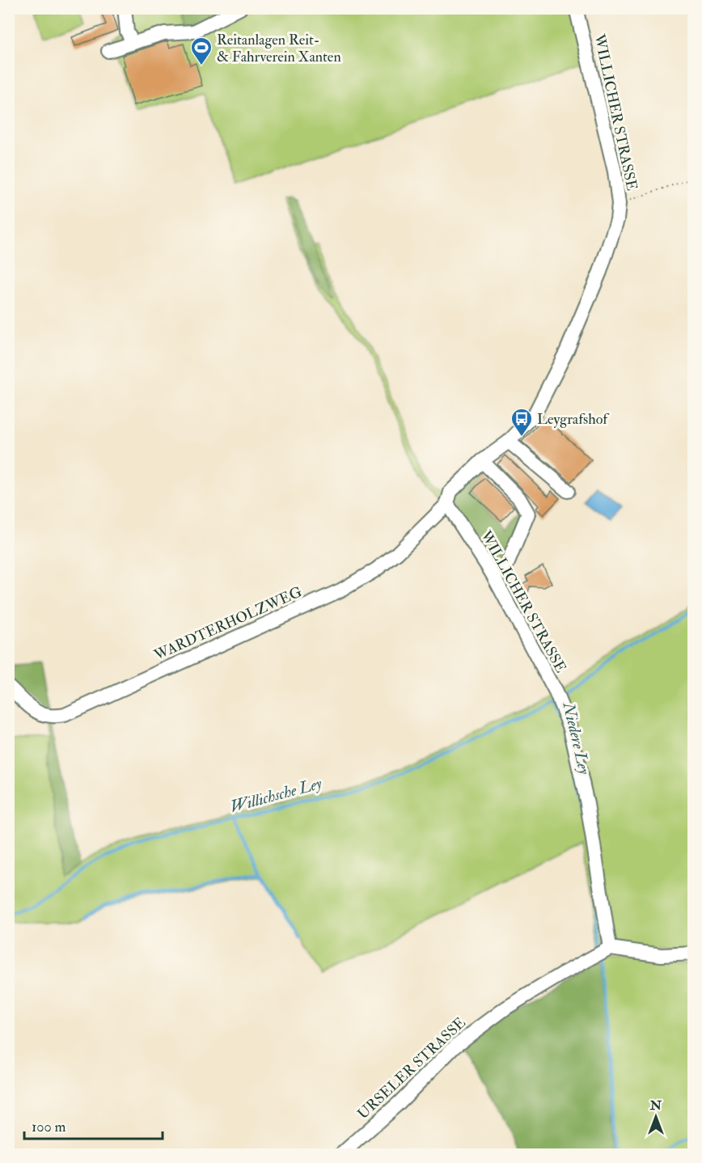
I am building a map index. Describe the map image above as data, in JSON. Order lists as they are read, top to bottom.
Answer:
{
  "streets": {
    "street": ["WILLICHER STRASSE", "WARDTERHOLZWEG", "URSELER STRASSE"]
  },
  "crossings": [
    ["WILLICHER STRASSE", "WARDTERHOLZWEG"],
    ["WILLICHER STRASSE", "URSELER STRASSE"]
  ],
  "water": ["Niedere Ley", "Willichsche Ley"],
  "places": {
    "sports": ["Reitanlagen Reit- & Fahrverein Xanten"],
    "bus stop": ["Leygrafshof"]
  },
  "scale_bar": "100 m",
  "north": "top"
}
